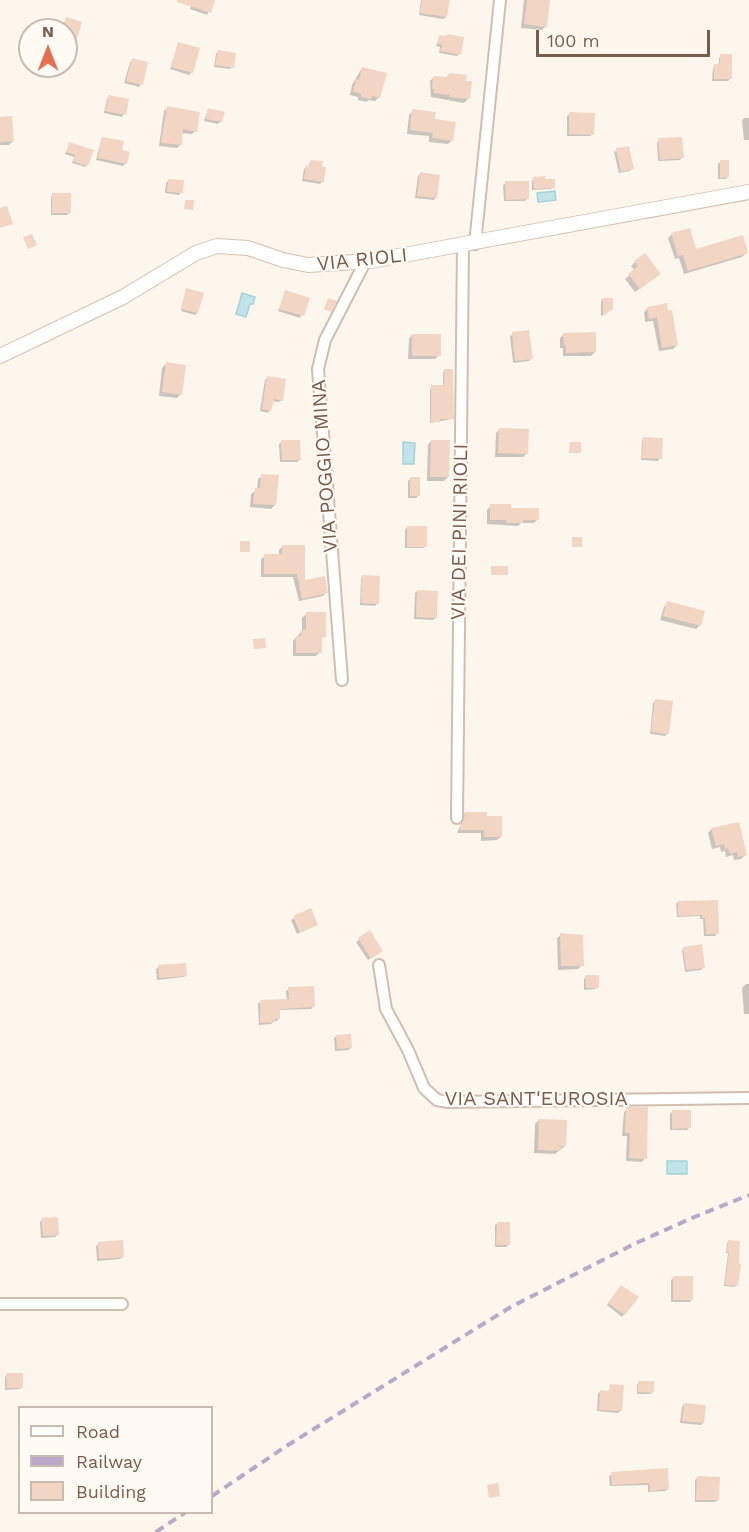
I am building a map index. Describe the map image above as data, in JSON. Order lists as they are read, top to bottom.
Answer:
{
  "streets": {
    "main road": ["VIA RIOLI"],
    "street": ["VIA POGGIO MINA", "VIA DEI PINI RIOLI", "VIA SANT'EUROSIA"]
  },
  "crossings": [
    ["VIA RIOLI", "VIA POGGIO MINA"],
    ["VIA RIOLI", "VIA DEI PINI RIOLI"]
  ],
  "legend": ["Road", "Railway", "Building"],
  "scale_bar": "100 m",
  "north": "top"
}
